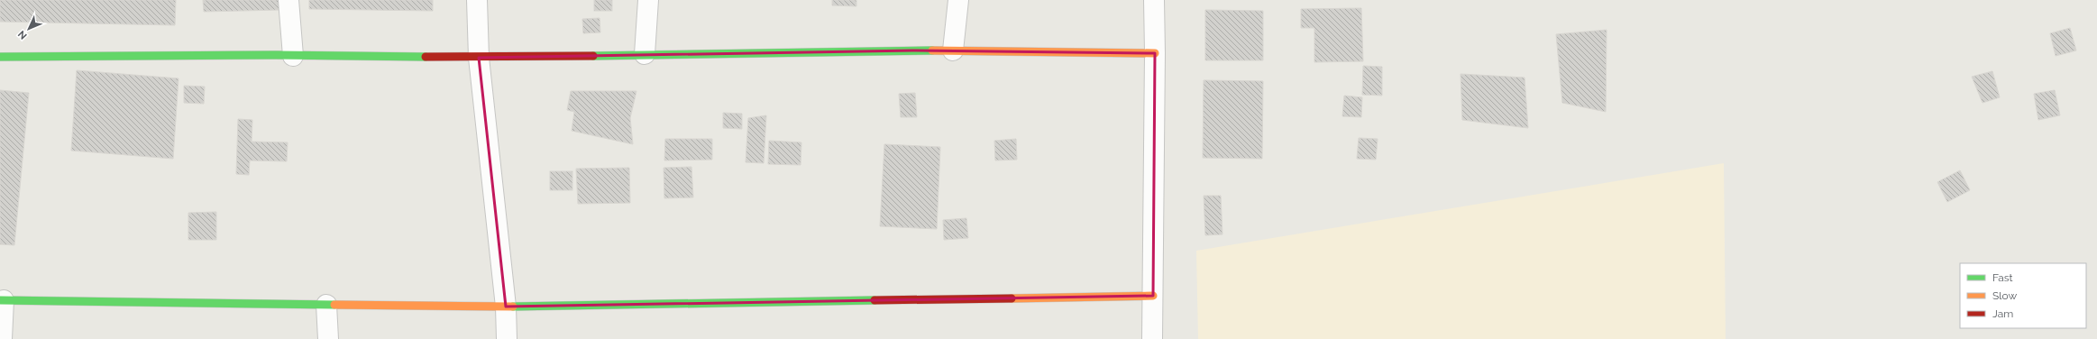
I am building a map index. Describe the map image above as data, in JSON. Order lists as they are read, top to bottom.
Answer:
{
  "legend": ["Fast", "Slow", "Jam"],
  "north": "bottom left"
}
